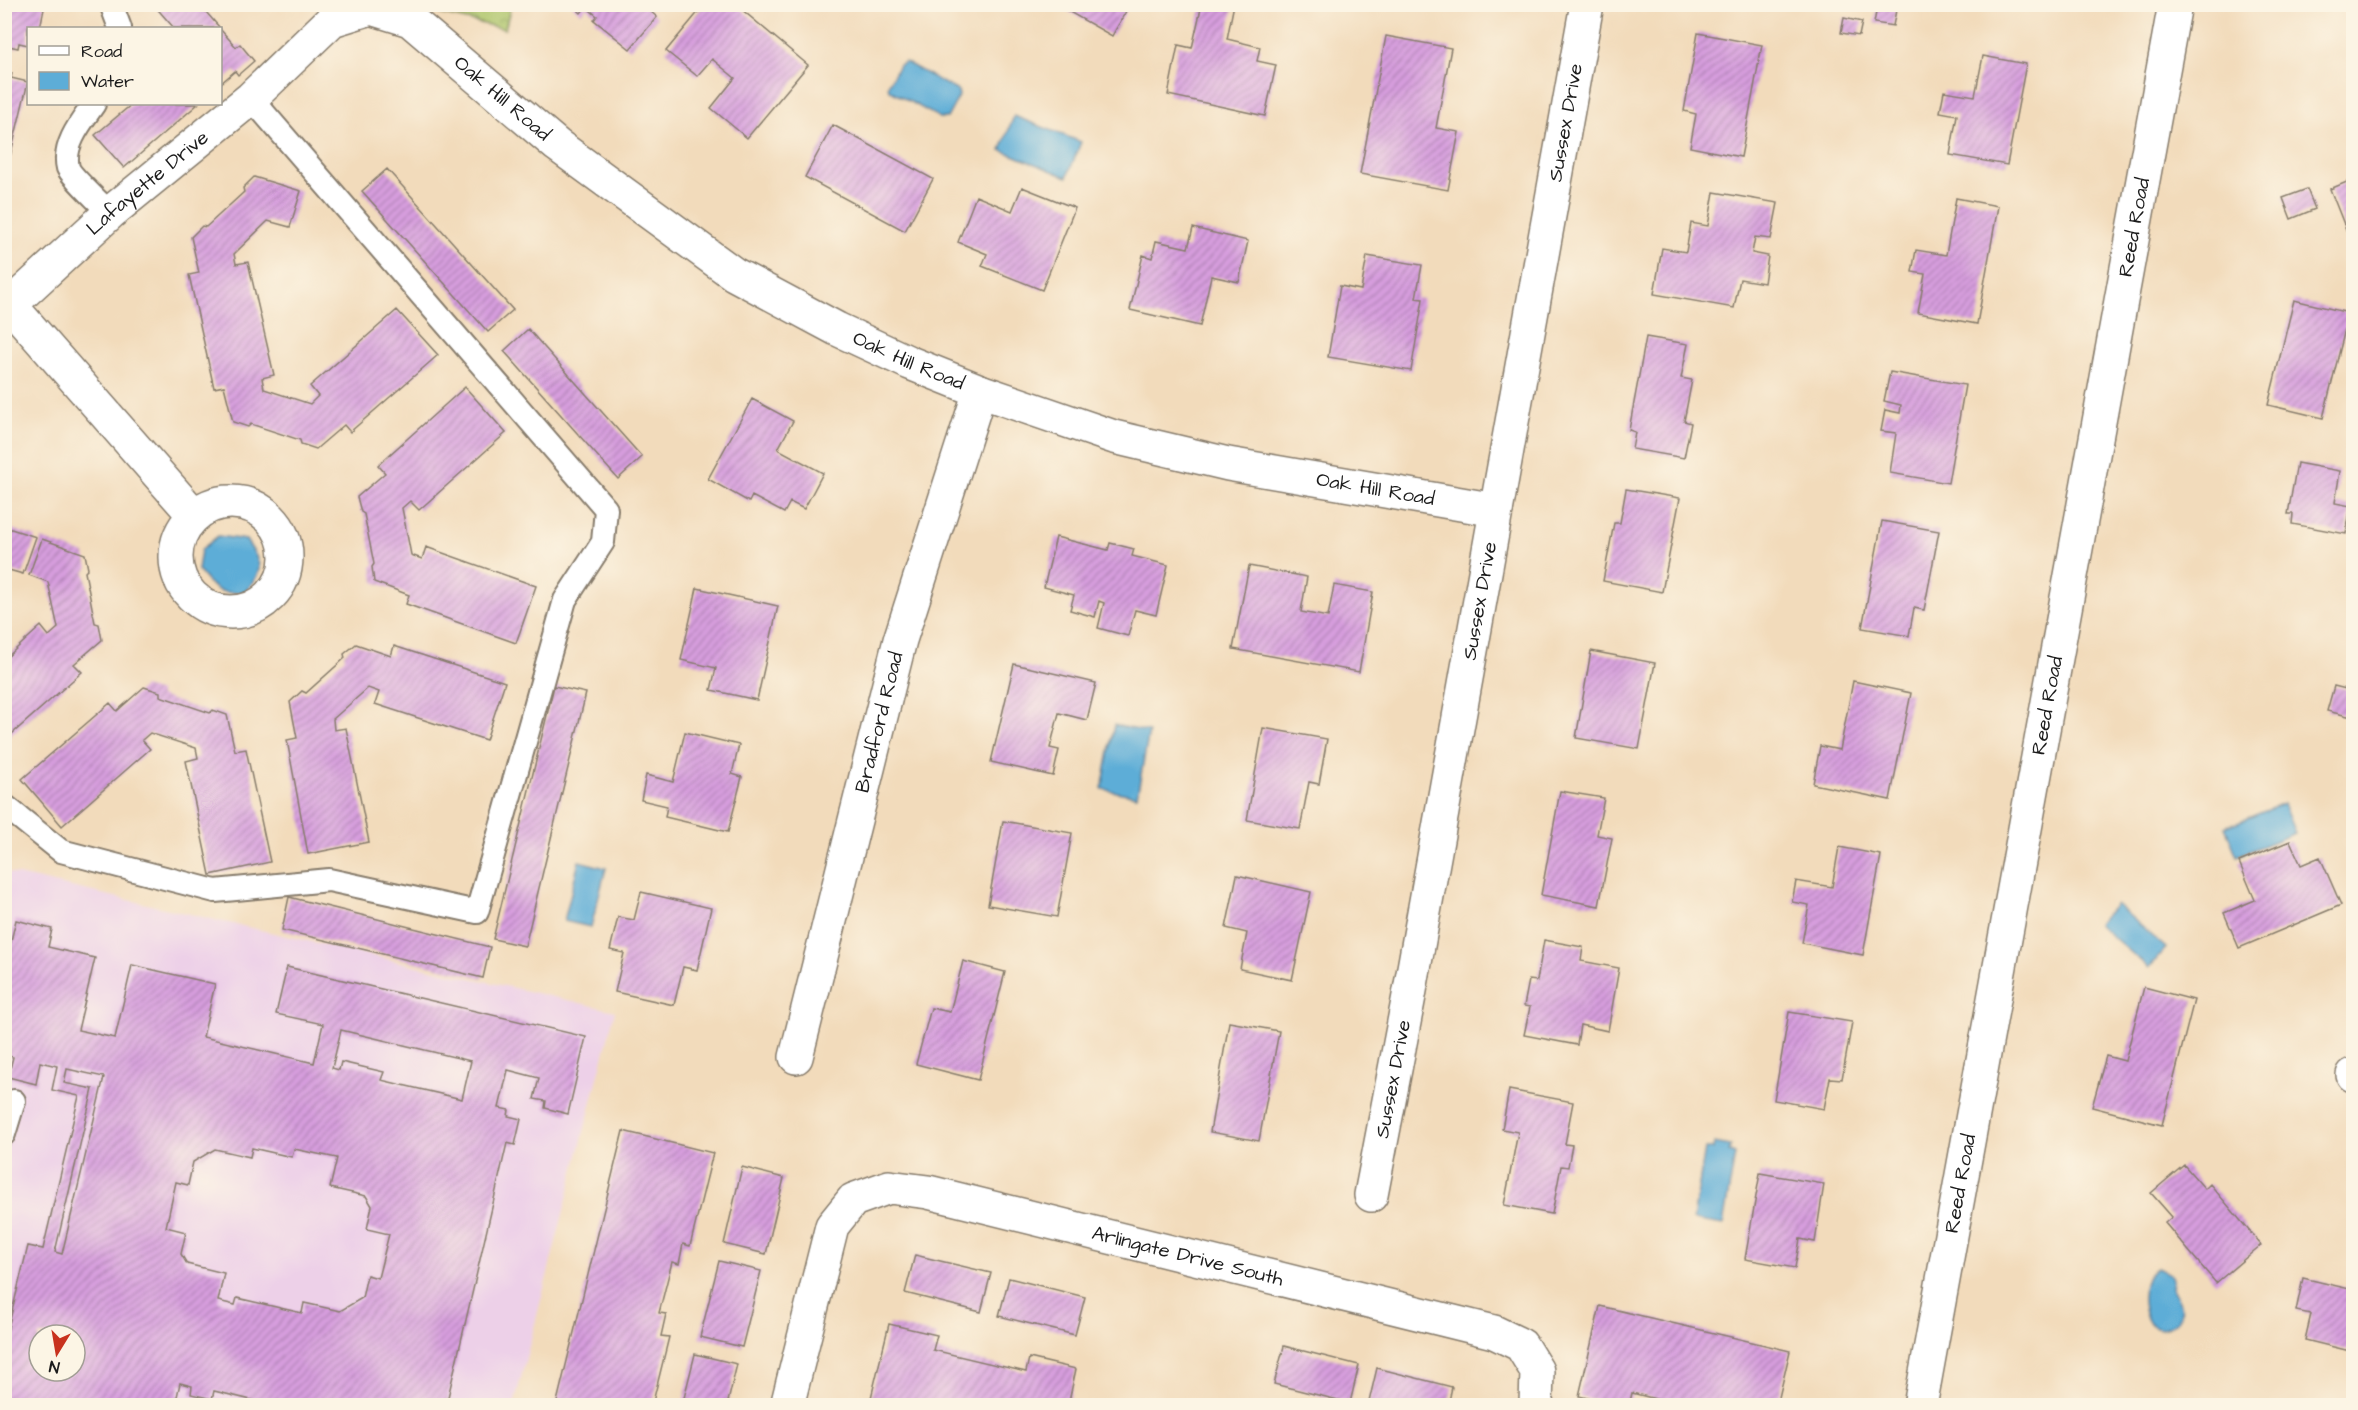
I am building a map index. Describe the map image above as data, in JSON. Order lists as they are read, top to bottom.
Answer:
{
  "streets": {
    "street": [
      "Oak Hill Road",
      "Sussex Drive",
      "Lafayette Drive",
      "Reed Road",
      "Bradford Road",
      "Arlingate Drive South"
    ]
  },
  "crossings": [
    ["Oak Hill Road", "Sussex Drive"],
    ["Oak Hill Road", "Lafayette Drive"],
    ["Oak Hill Road", "Bradford Road"]
  ],
  "legend": ["Road", "Water"],
  "north": "bottom"
}
